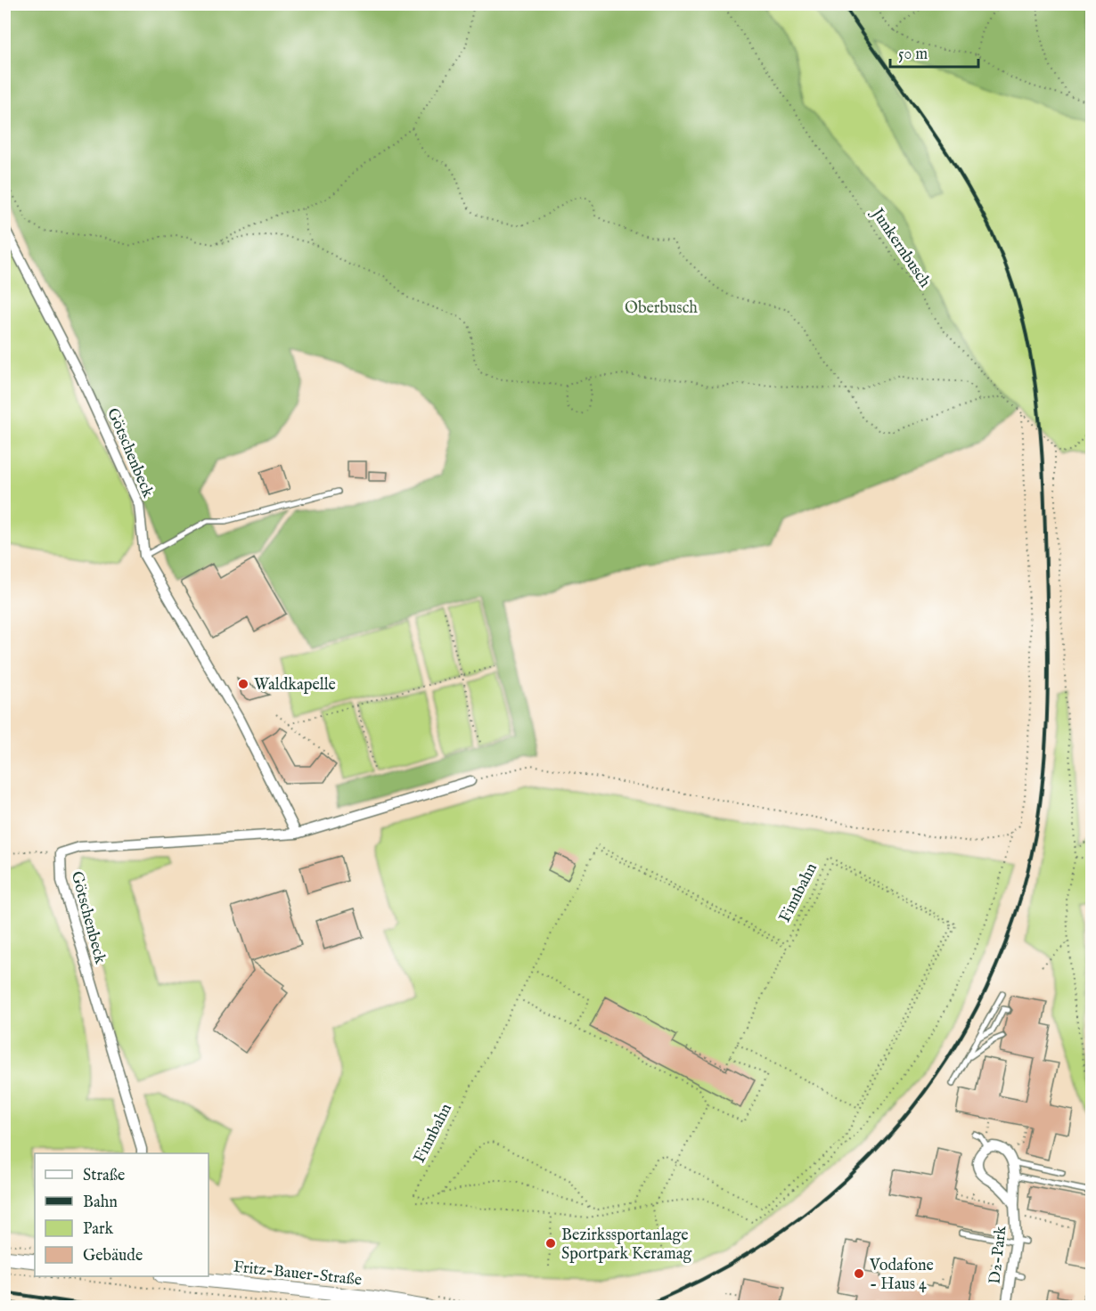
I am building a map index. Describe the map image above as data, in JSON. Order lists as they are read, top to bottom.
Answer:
{
  "streets": {
    "main road": ["Fritz-Bauer-Straße"],
    "street": ["Götschenbeck", "D2-Park"],
    "path": ["Junkernbusch", "Finnbahn"]
  },
  "parks": ["Oberbusch"],
  "places": ["Waldkapelle", "Bezirkssportanlage Sportpark Keramag", "Vodafone - Haus 4"],
  "legend": [
    "Straße",
    "Bahn",
    "Park",
    "Gebäude"
  ],
  "scale_bar": "50 m"
}
